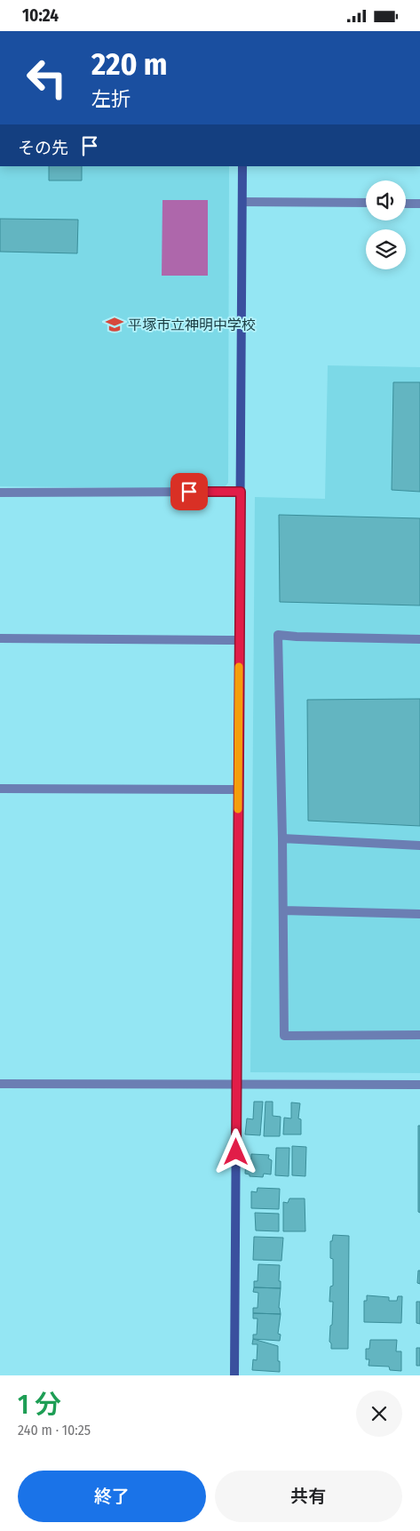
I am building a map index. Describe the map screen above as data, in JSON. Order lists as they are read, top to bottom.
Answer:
{
  "places": {
    "school or university": ["平塚市立神明中学校"]
  },
  "page": {
    "status": "10:24",
    "turn": ["220 m", "左折"],
    "then": "その先",
    "heading": ["1 分", "240 m · 10:25"],
    "buttons": ["終了", "共有"]
  }
}
